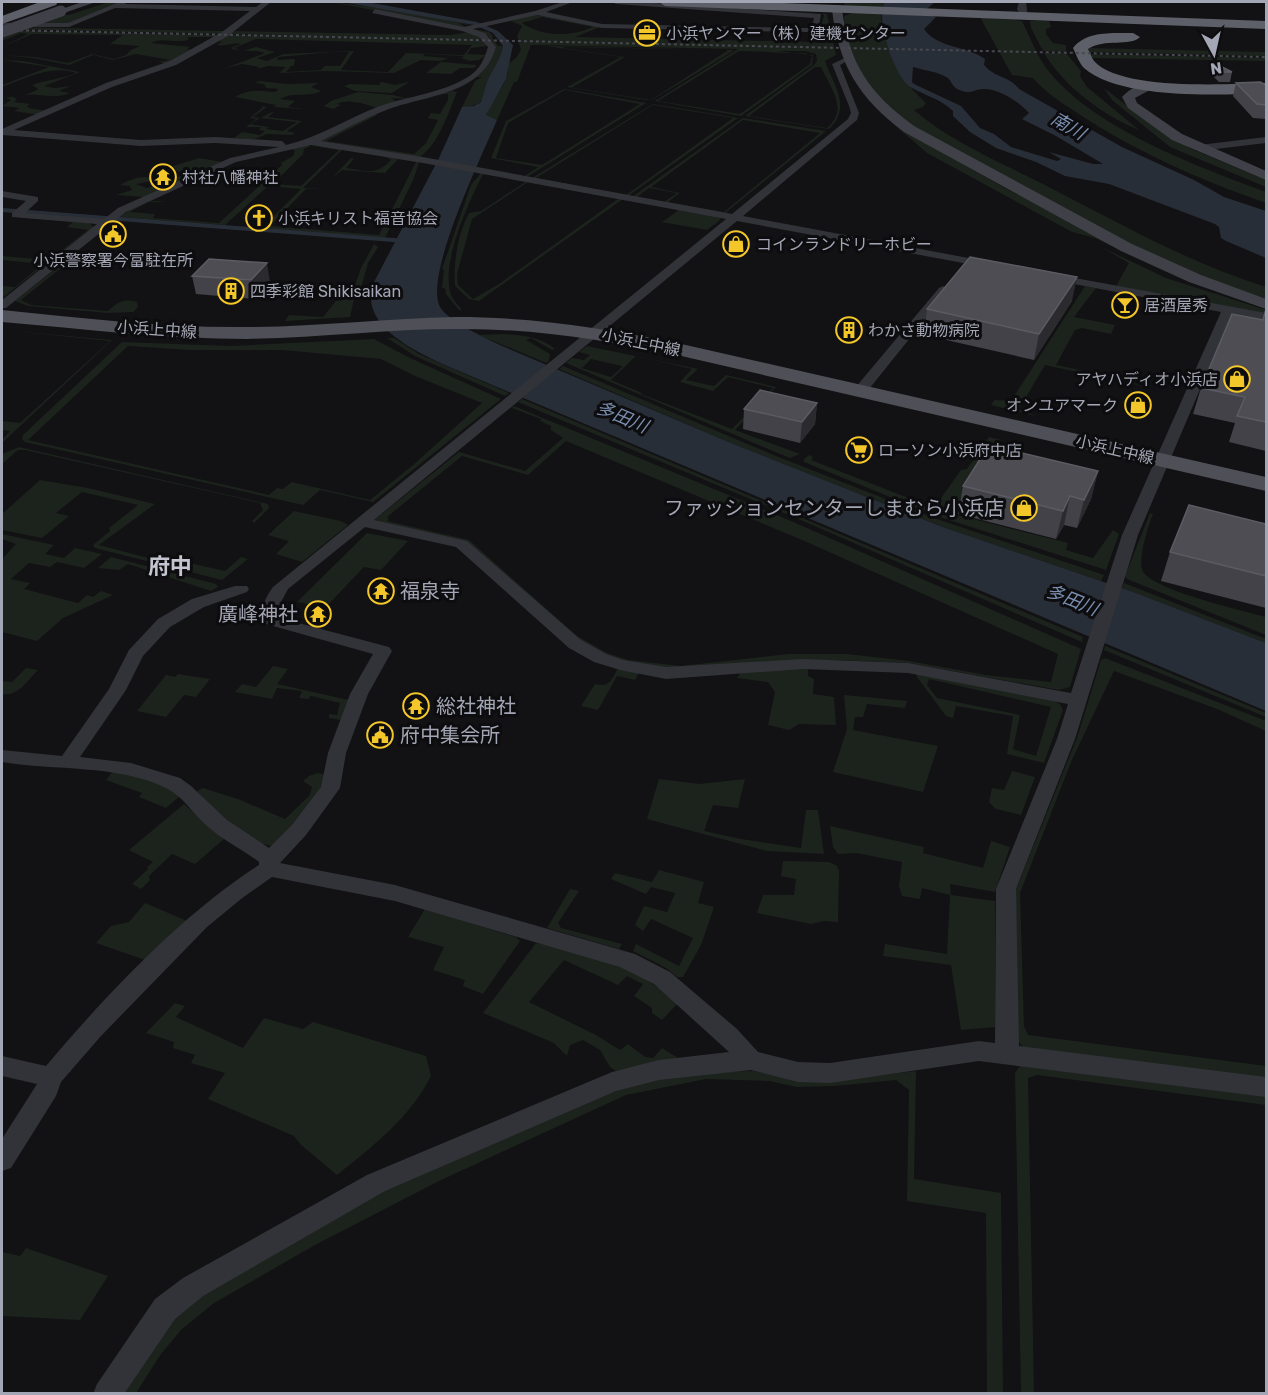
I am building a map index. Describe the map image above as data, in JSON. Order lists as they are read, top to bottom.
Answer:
{
  "streets": {
    "main road": ["小浜上中線"]
  },
  "districts": ["府中"],
  "water": ["南川", "多田川"],
  "places": {
    "office": ["小浜ヤンマー（株）建機センター"],
    "temple": [
      "村社八幡神社",
      "福泉寺",
      "廣峰神社",
      "総社神社"
    ],
    "church": ["小浜キリスト福音協会"],
    "public building": ["小浜警察署今富駐在所", "府中集会所"],
    "shop": [
      "コインランドリーホビー",
      "アヤハディオ小浜店",
      "オンユアマーク",
      "ファッションセンターしまむら小浜店"
    ],
    "building": ["四季彩館 Shikisaikan", "わかさ動物病院"],
    "bar": ["居酒屋秀"],
    "supermarket": ["ローソン小浜府中店"]
  },
  "north": "bottom"
}
